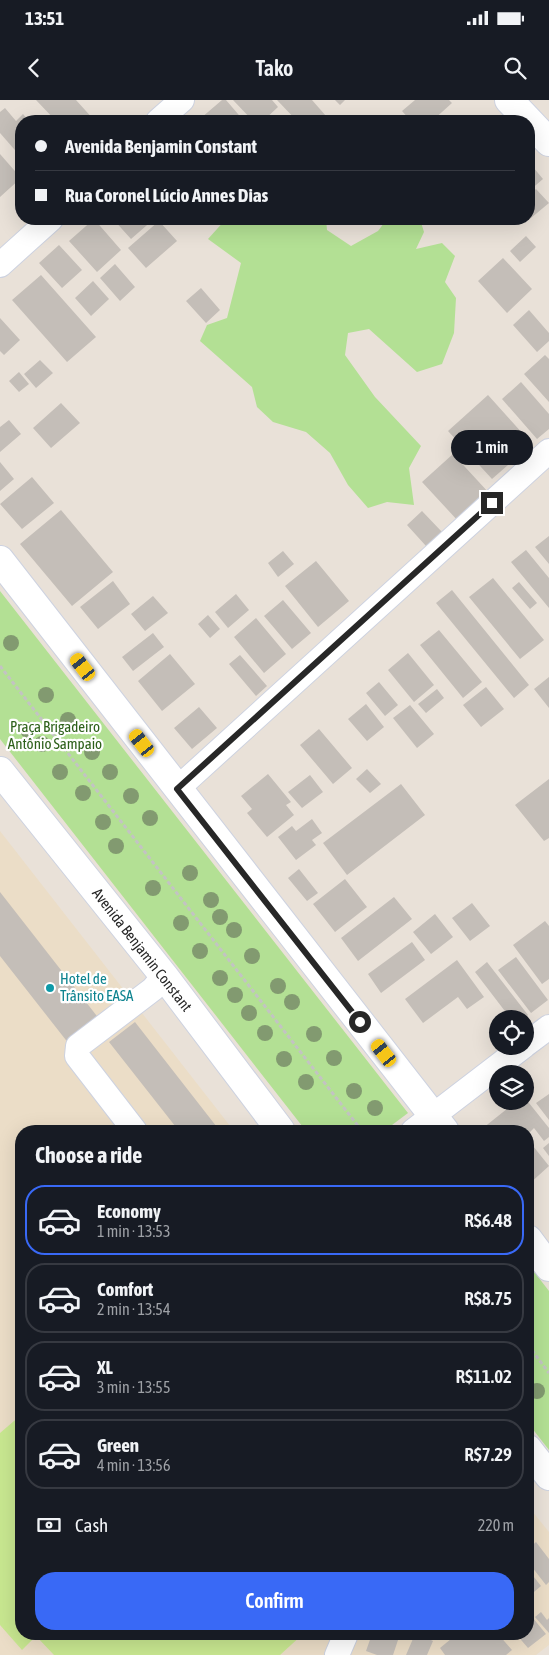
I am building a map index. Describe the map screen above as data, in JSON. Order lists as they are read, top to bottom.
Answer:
{
  "streets": {
    "main road": ["Avenida Benjamin Constant"]
  },
  "parks": ["Praça Brigadeiro Antônio Sampaio"],
  "places": ["Hotel de Trânsito EASA"],
  "page": {
    "status": "13:51",
    "header": "Tako",
    "banner": ["Avenida Benjamin Constant", "Rua Coronel Lúcio Annes Dias"],
    "bubble": "1 min",
    "heading": "Choose a ride",
    "list": [
      {
        "name": "Economy",
        "note": "1 min · 13:53",
        "value": "R$6.48"
      },
      {
        "name": "Comfort",
        "note": "2 min · 13:54",
        "value": "R$8.75"
      },
      {
        "name": "XL",
        "note": "3 min · 13:55",
        "value": "R$11.02"
      },
      {
        "name": "Green",
        "note": "4 min · 13:56",
        "value": "R$7.29"
      }
    ],
    "pay": ["Cash", "220 m"],
    "buttons": "Confirm"
  }
}
